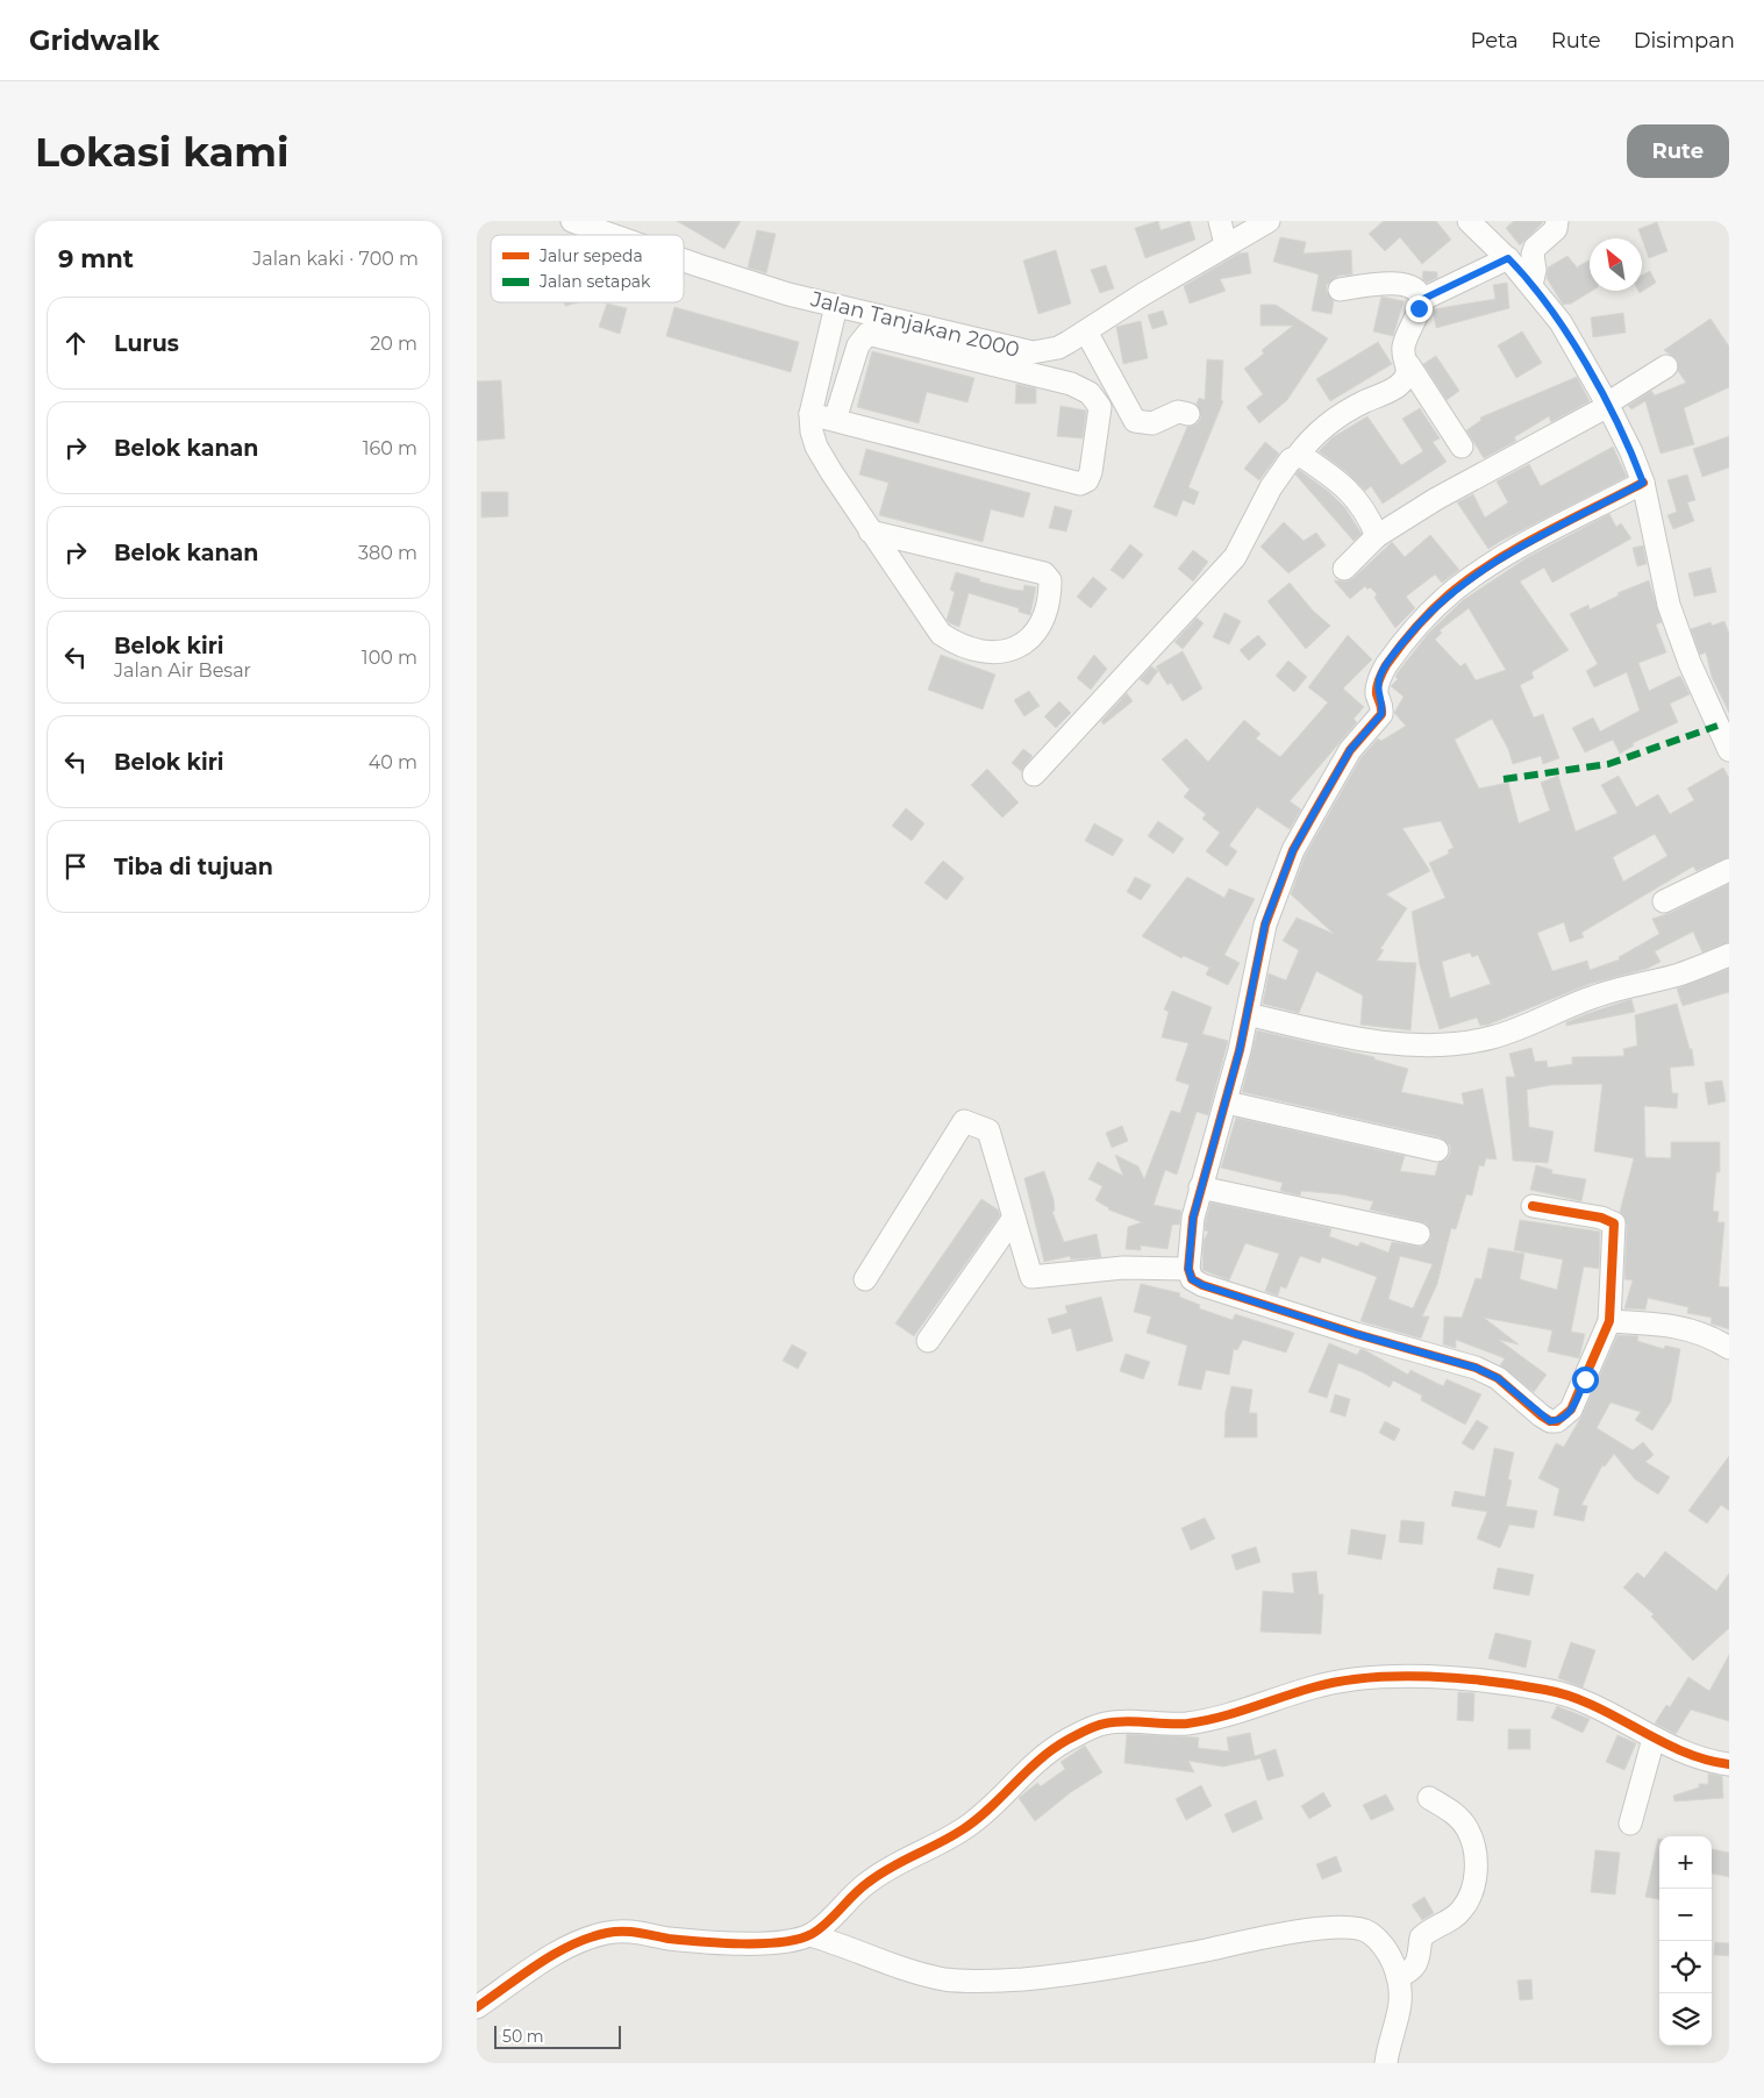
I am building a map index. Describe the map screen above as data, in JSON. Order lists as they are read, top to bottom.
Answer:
{
  "streets": {
    "street": ["Jalan Tanjakan 2000"]
  },
  "legend": ["Jalur sepeda", "Jalan setapak"],
  "scale_bar": "50 m",
  "north": "top left",
  "page": {
    "header": "Gridwalk",
    "nav": ["Peta", "Rute", "Disimpan"],
    "buttons": "Rute",
    "title": "Lokasi kami",
    "heading": ["9 mnt", "Jalan kaki · 700 m"],
    "list": [
      ["Lurus", "20 m"],
      ["Belok kanan", "160 m"],
      ["Belok kanan", "380 m"],
      ["Belok kiri", "Jalan Air Besar", "100 m"],
      ["Belok kiri", "40 m"],
      "Tiba di tujuan"
    ],
    "map_buttons": ["+", "−"],
    "scale": "50 m"
  }
}
